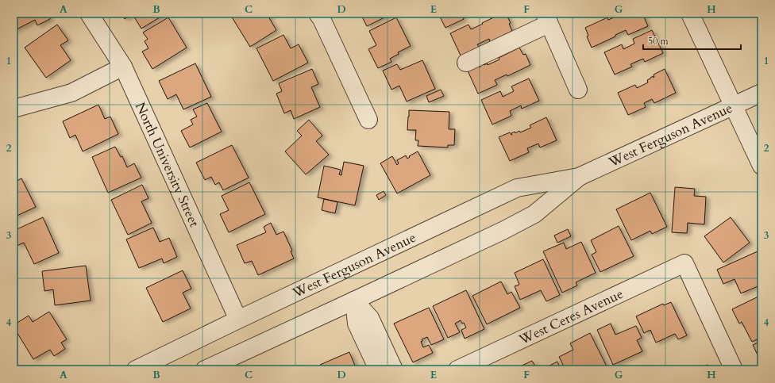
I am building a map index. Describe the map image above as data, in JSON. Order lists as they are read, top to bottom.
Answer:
{
  "streets": {
    "street": ["West Ferguson Avenue", "North University Street", "West Ceres Avenue"]
  },
  "crossings": [
    ["West Ferguson Avenue", "North University Street"]
  ],
  "scale_bar": "50 m",
  "grid": {
    "columns": [
      "A",
      "B",
      "C",
      "D",
      "E",
      "F",
      "G",
      "H"
    ],
    "rows": [
      "1",
      "2",
      "3",
      "4"
    ]
  }
}
